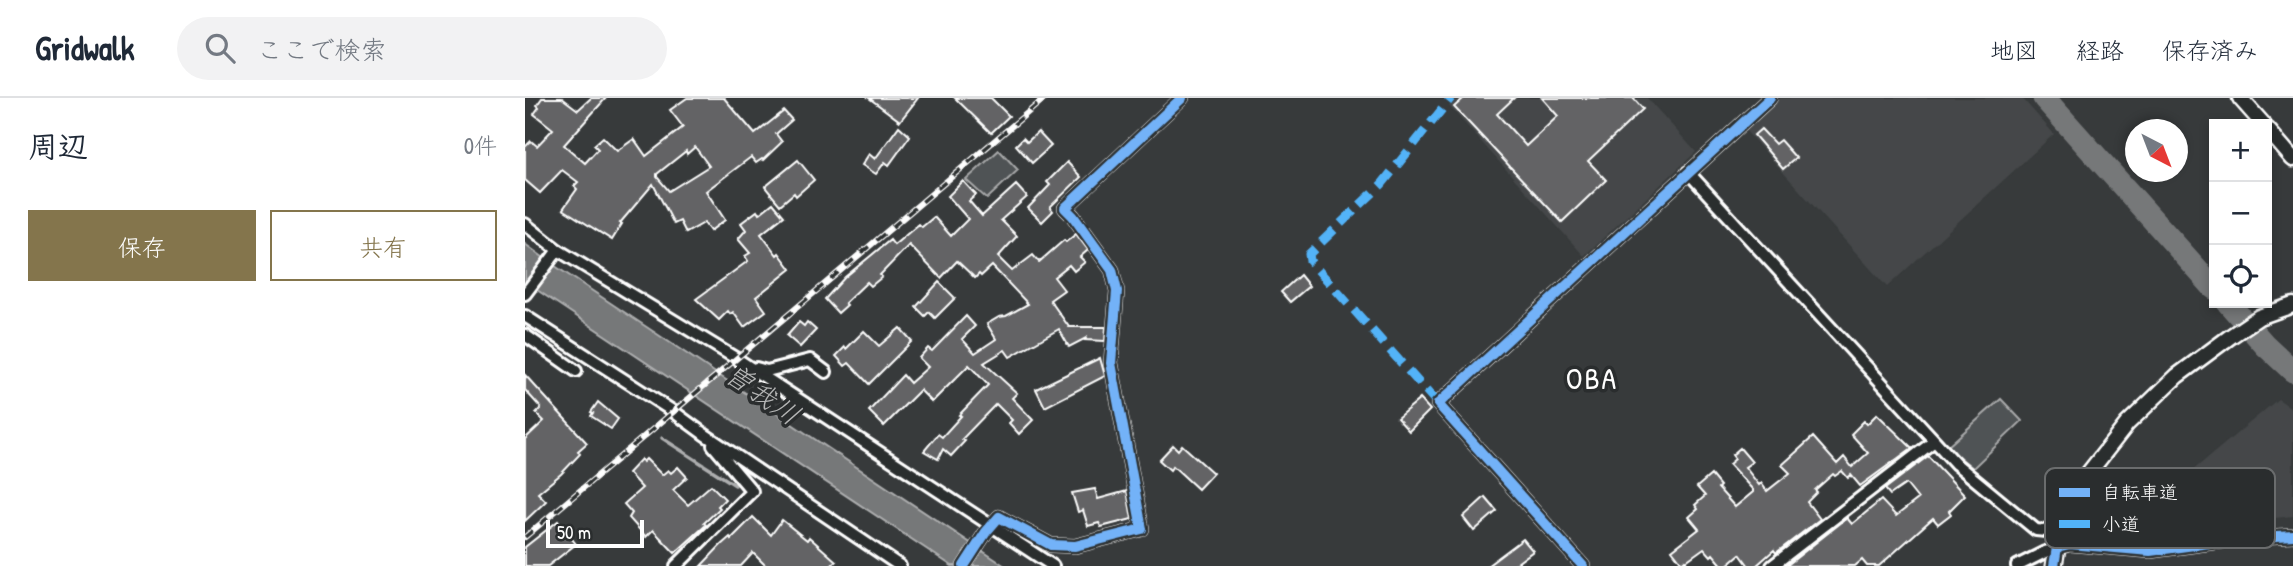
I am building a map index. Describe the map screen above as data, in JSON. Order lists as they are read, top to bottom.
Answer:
{
  "districts": ["OBA"],
  "water": ["曽我川"],
  "legend": ["自転車道", "小道"],
  "scale_bar": "50 m",
  "north": "bottom right",
  "page": {
    "header": "Gridwalk",
    "search": "ここで検索",
    "nav": ["地図", "経路", "保存済み"],
    "heading": ["周辺", "0件"],
    "map_buttons": ["+", "−"],
    "buttons": ["保存", "共有"],
    "scale": "50 m"
  }
}
